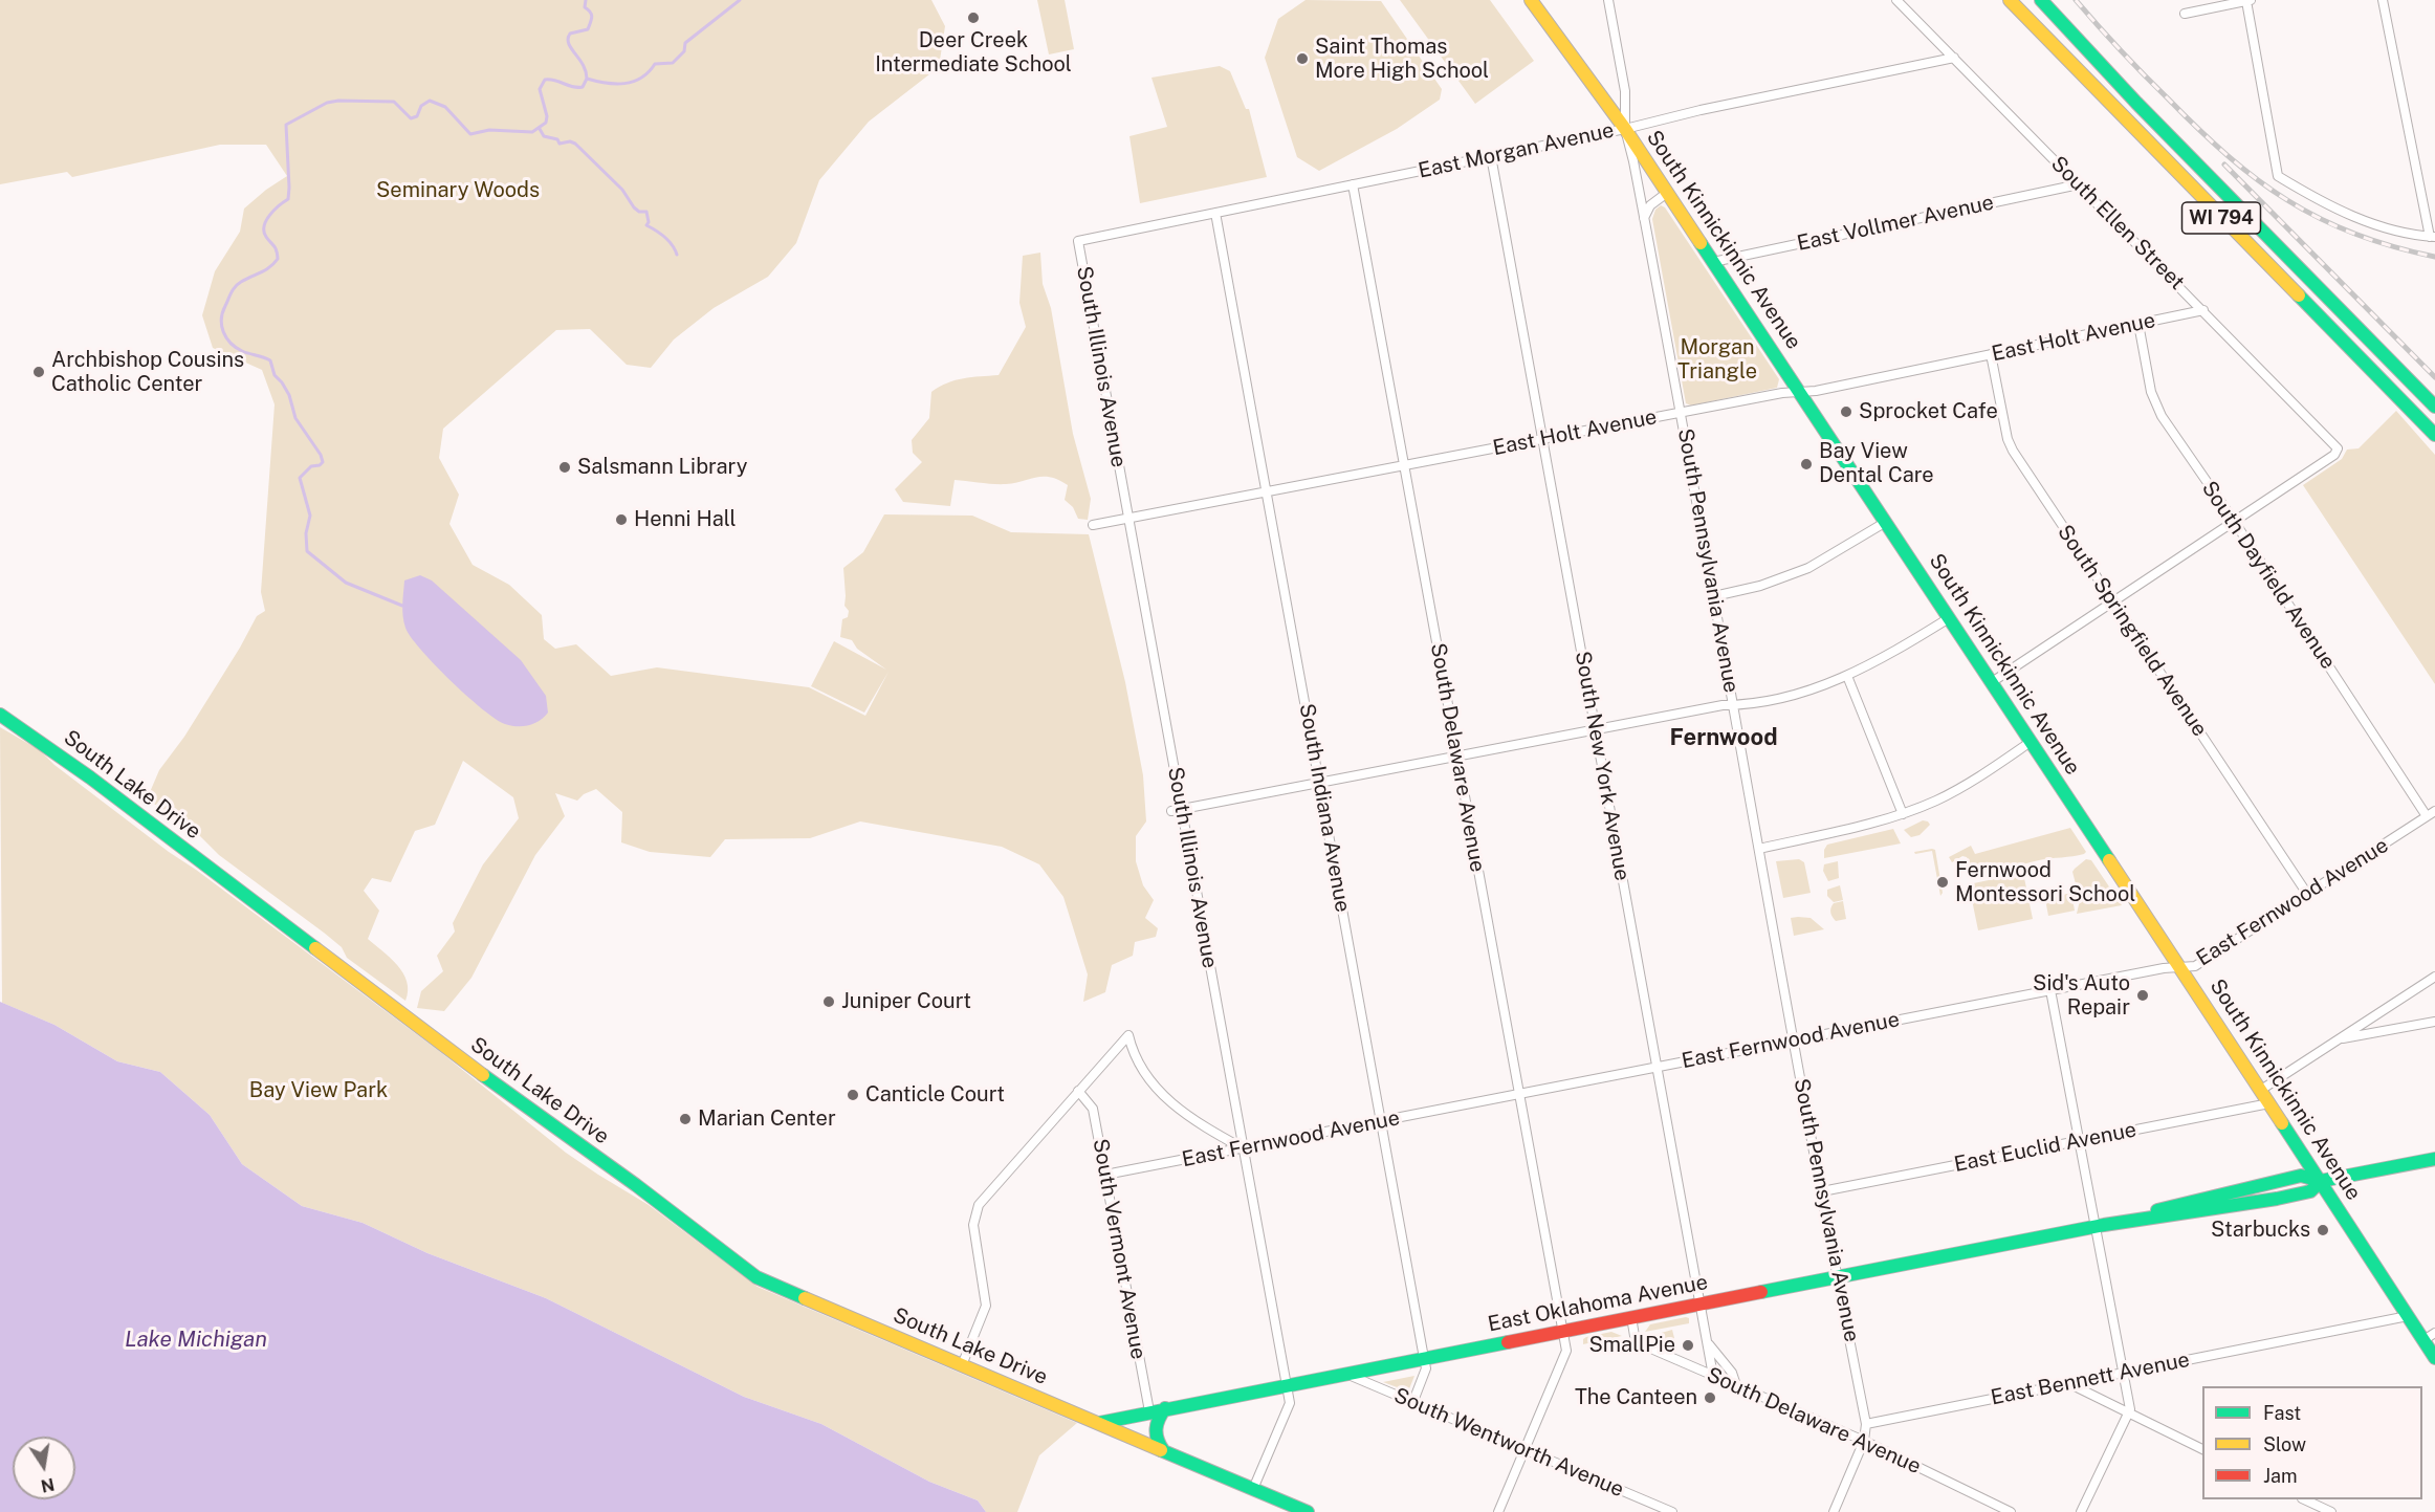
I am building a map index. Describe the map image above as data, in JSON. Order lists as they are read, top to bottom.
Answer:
{
  "streets": {
    "main road": [
      "WI 794",
      "South Kinnickinnic Avenue",
      "South Lake Drive",
      "East Oklahoma Avenue"
    ],
    "street": [
      "East Morgan Avenue",
      "East Vollmer Avenue",
      "South Ellen Street",
      "East Holt Avenue",
      "South Illinois Avenue",
      "South Pennsylvania Avenue",
      "South Dayfield Avenue",
      "South Springfield Avenue",
      "South Delaware Avenue",
      "South New York Avenue",
      "South Indiana Avenue",
      "East Fernwood Avenue",
      "East Euclid Avenue",
      "South Vermont Avenue",
      "East Bennett Avenue",
      "South Wentworth Avenue"
    ]
  },
  "crossings": [
    ["East Morgan Avenue", "South Ellen Street"],
    ["East Morgan Avenue", "South Kinnickinnic Avenue"],
    ["East Morgan Avenue", "South Illinois Avenue"],
    ["East Morgan Avenue", "South Pennsylvania Avenue"],
    ["East Morgan Avenue", "South Delaware Avenue"],
    ["East Morgan Avenue", "South New York Avenue"],
    ["East Morgan Avenue", "South Indiana Avenue"],
    ["East Vollmer Avenue", "South Ellen Street"],
    ["East Vollmer Avenue", "South Kinnickinnic Avenue"],
    ["South Ellen Street", "East Holt Avenue"],
    ["South Ellen Street", "South Dayfield Avenue"],
    ["South Kinnickinnic Avenue", "East Holt Avenue"],
    ["South Kinnickinnic Avenue", "South Pennsylvania Avenue"],
    ["South Kinnickinnic Avenue", "East Fernwood Avenue"],
    ["South Kinnickinnic Avenue", "East Euclid Avenue"],
    ["South Kinnickinnic Avenue", "East Oklahoma Avenue"],
    ["South Kinnickinnic Avenue", "East Bennett Avenue"],
    ["East Holt Avenue", "South Illinois Avenue"],
    ["East Holt Avenue", "South Pennsylvania Avenue"],
    ["East Holt Avenue", "South Dayfield Avenue"],
    ["East Holt Avenue", "South Springfield Avenue"],
    ["East Holt Avenue", "South Delaware Avenue"],
    ["East Holt Avenue", "South New York Avenue"],
    ["East Holt Avenue", "South Indiana Avenue"],
    ["South Illinois Avenue", "South Lake Drive"],
    ["South Illinois Avenue", "East Fernwood Avenue"],
    ["South Illinois Avenue", "East Oklahoma Avenue"],
    ["South Pennsylvania Avenue", "East Fernwood Avenue"],
    ["South Pennsylvania Avenue", "East Euclid Avenue"],
    ["South Pennsylvania Avenue", "East Oklahoma Avenue"],
    ["South Pennsylvania Avenue", "East Bennett Avenue"],
    ["South Dayfield Avenue", "East Fernwood Avenue"],
    ["South Springfield Avenue", "East Fernwood Avenue"],
    ["South Delaware Avenue", "South New York Avenue"],
    ["South Delaware Avenue", "East Fernwood Avenue"],
    ["South Delaware Avenue", "East Oklahoma Avenue"],
    ["South Delaware Avenue", "South Wentworth Avenue"],
    ["South New York Avenue", "East Fernwood Avenue"],
    ["South New York Avenue", "East Oklahoma Avenue"],
    ["South Lake Drive", "East Oklahoma Avenue"],
    ["South Indiana Avenue", "East Fernwood Avenue"],
    ["South Indiana Avenue", "East Oklahoma Avenue"],
    ["South Indiana Avenue", "South Wentworth Avenue"],
    ["East Fernwood Avenue", "South Vermont Avenue"],
    ["South Vermont Avenue", "East Oklahoma Avenue"],
    ["East Oklahoma Avenue", "South Wentworth Avenue"]
  ],
  "districts": ["Fernwood"],
  "water": ["Lake Michigan"],
  "parks": ["Seminary Woods", "Morgan Triangle", "Bay View Park"],
  "places": [
    "Deer Creek Intermediate School",
    "Saint Thomas More High School",
    "Archbishop Cousins Catholic Center",
    "Sprocket Cafe",
    "Bay View Dental Care",
    "Salsmann Library",
    "Henni Hall",
    "Fernwood Montessori School",
    "Sid's Auto Repair",
    "Juniper Court",
    "Canticle Court",
    "Marian Center",
    "Starbucks",
    "SmallPie",
    "The Canteen"
  ],
  "legend": ["Fast", "Slow", "Jam"],
  "north": "bottom"
}
